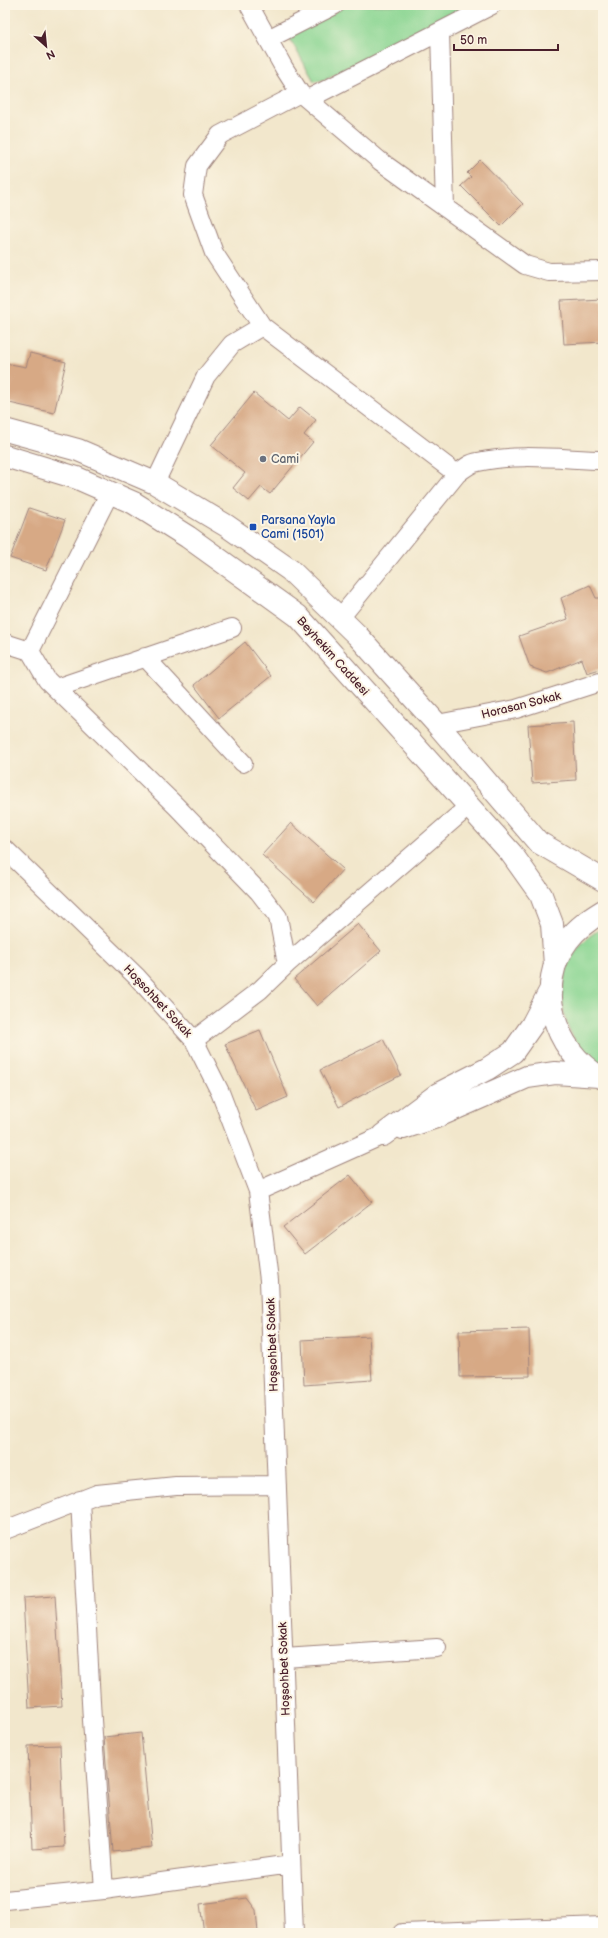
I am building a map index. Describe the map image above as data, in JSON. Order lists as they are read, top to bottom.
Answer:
{
  "streets": {
    "main road": ["Beyhekim Caddesi"],
    "street": ["Horasan Sokak", "Hoşsohbet Sokak"]
  },
  "places": {
    "other": ["Cami"],
    "transit": ["Parsana Yayla Cami (1501)"]
  },
  "scale_bar": "50 m",
  "north": "bottom right"
}
